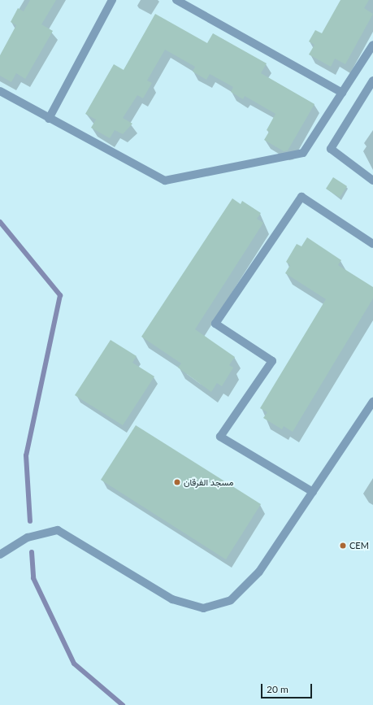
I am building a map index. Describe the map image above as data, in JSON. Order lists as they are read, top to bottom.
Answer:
{
  "places": ["مسجد الفرقان", "CEM"],
  "scale_bar": "20 m"
}
